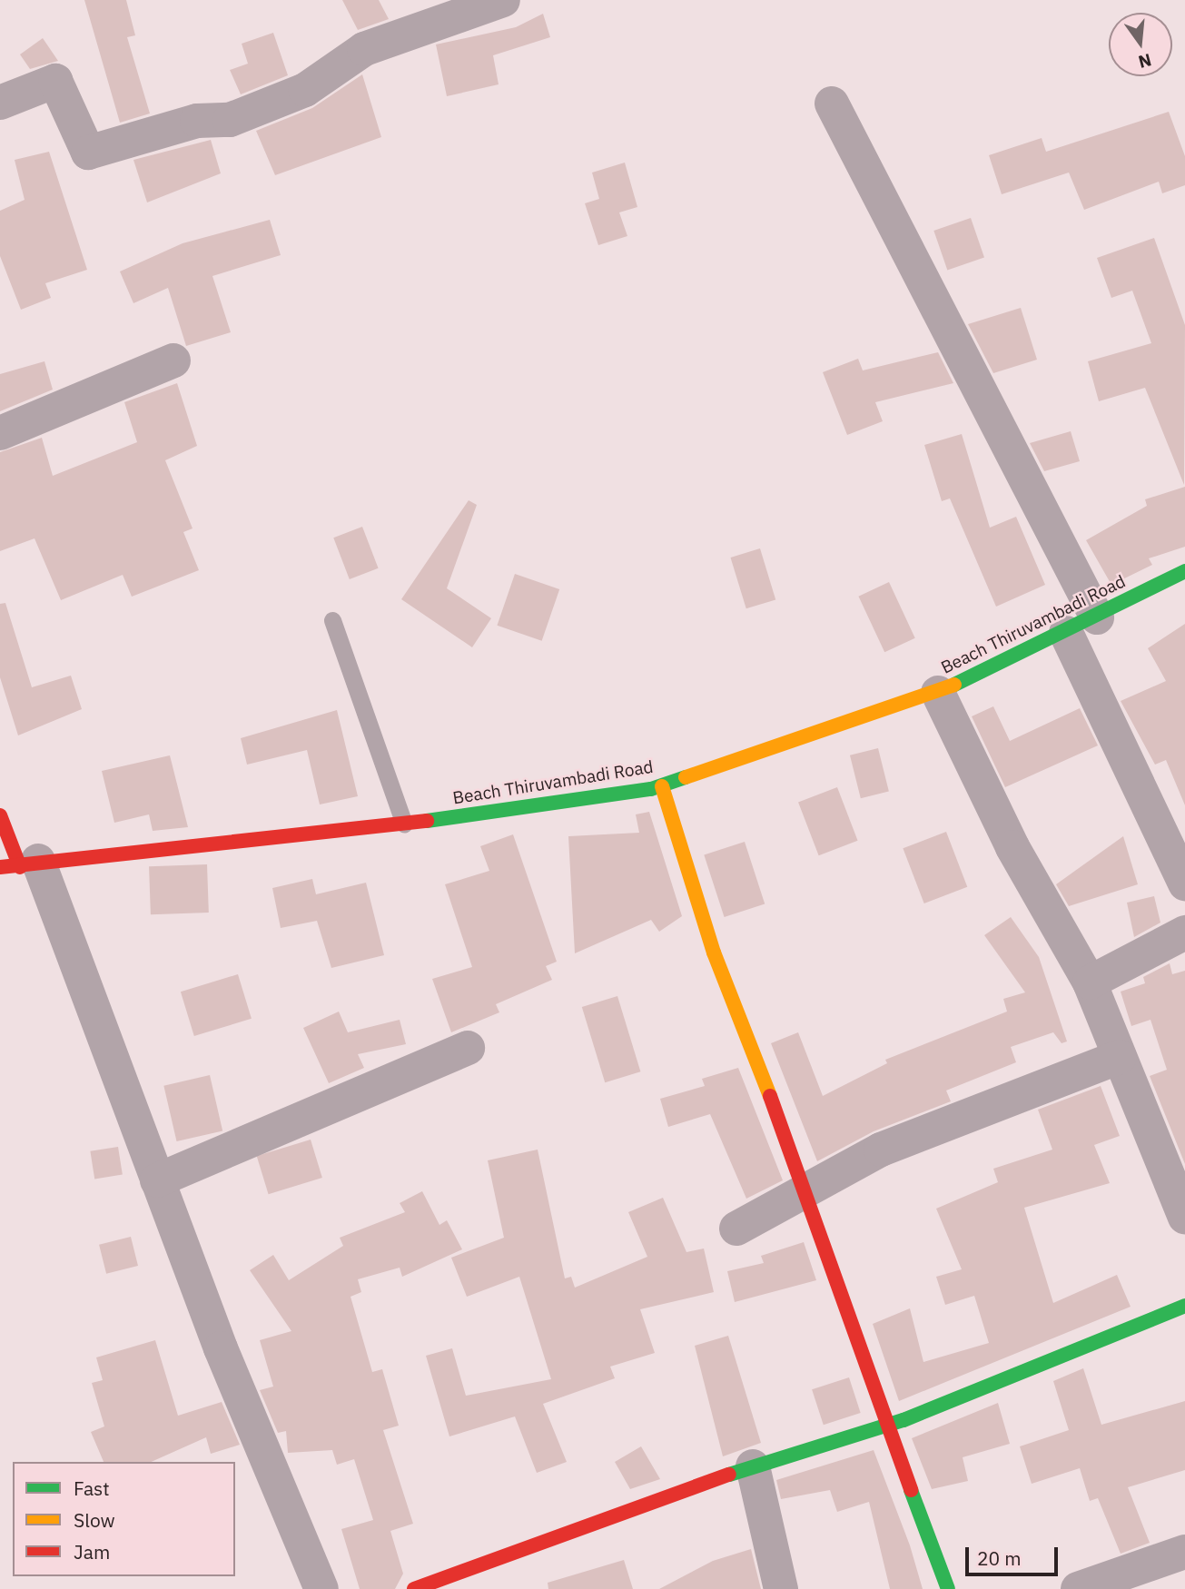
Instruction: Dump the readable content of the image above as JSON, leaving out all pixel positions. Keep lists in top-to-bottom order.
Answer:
{
  "streets": {
    "street": ["Beach Thiruvambadi Road"]
  },
  "legend": ["Fast", "Slow", "Jam"],
  "scale_bar": "20 m",
  "north": "bottom"
}
